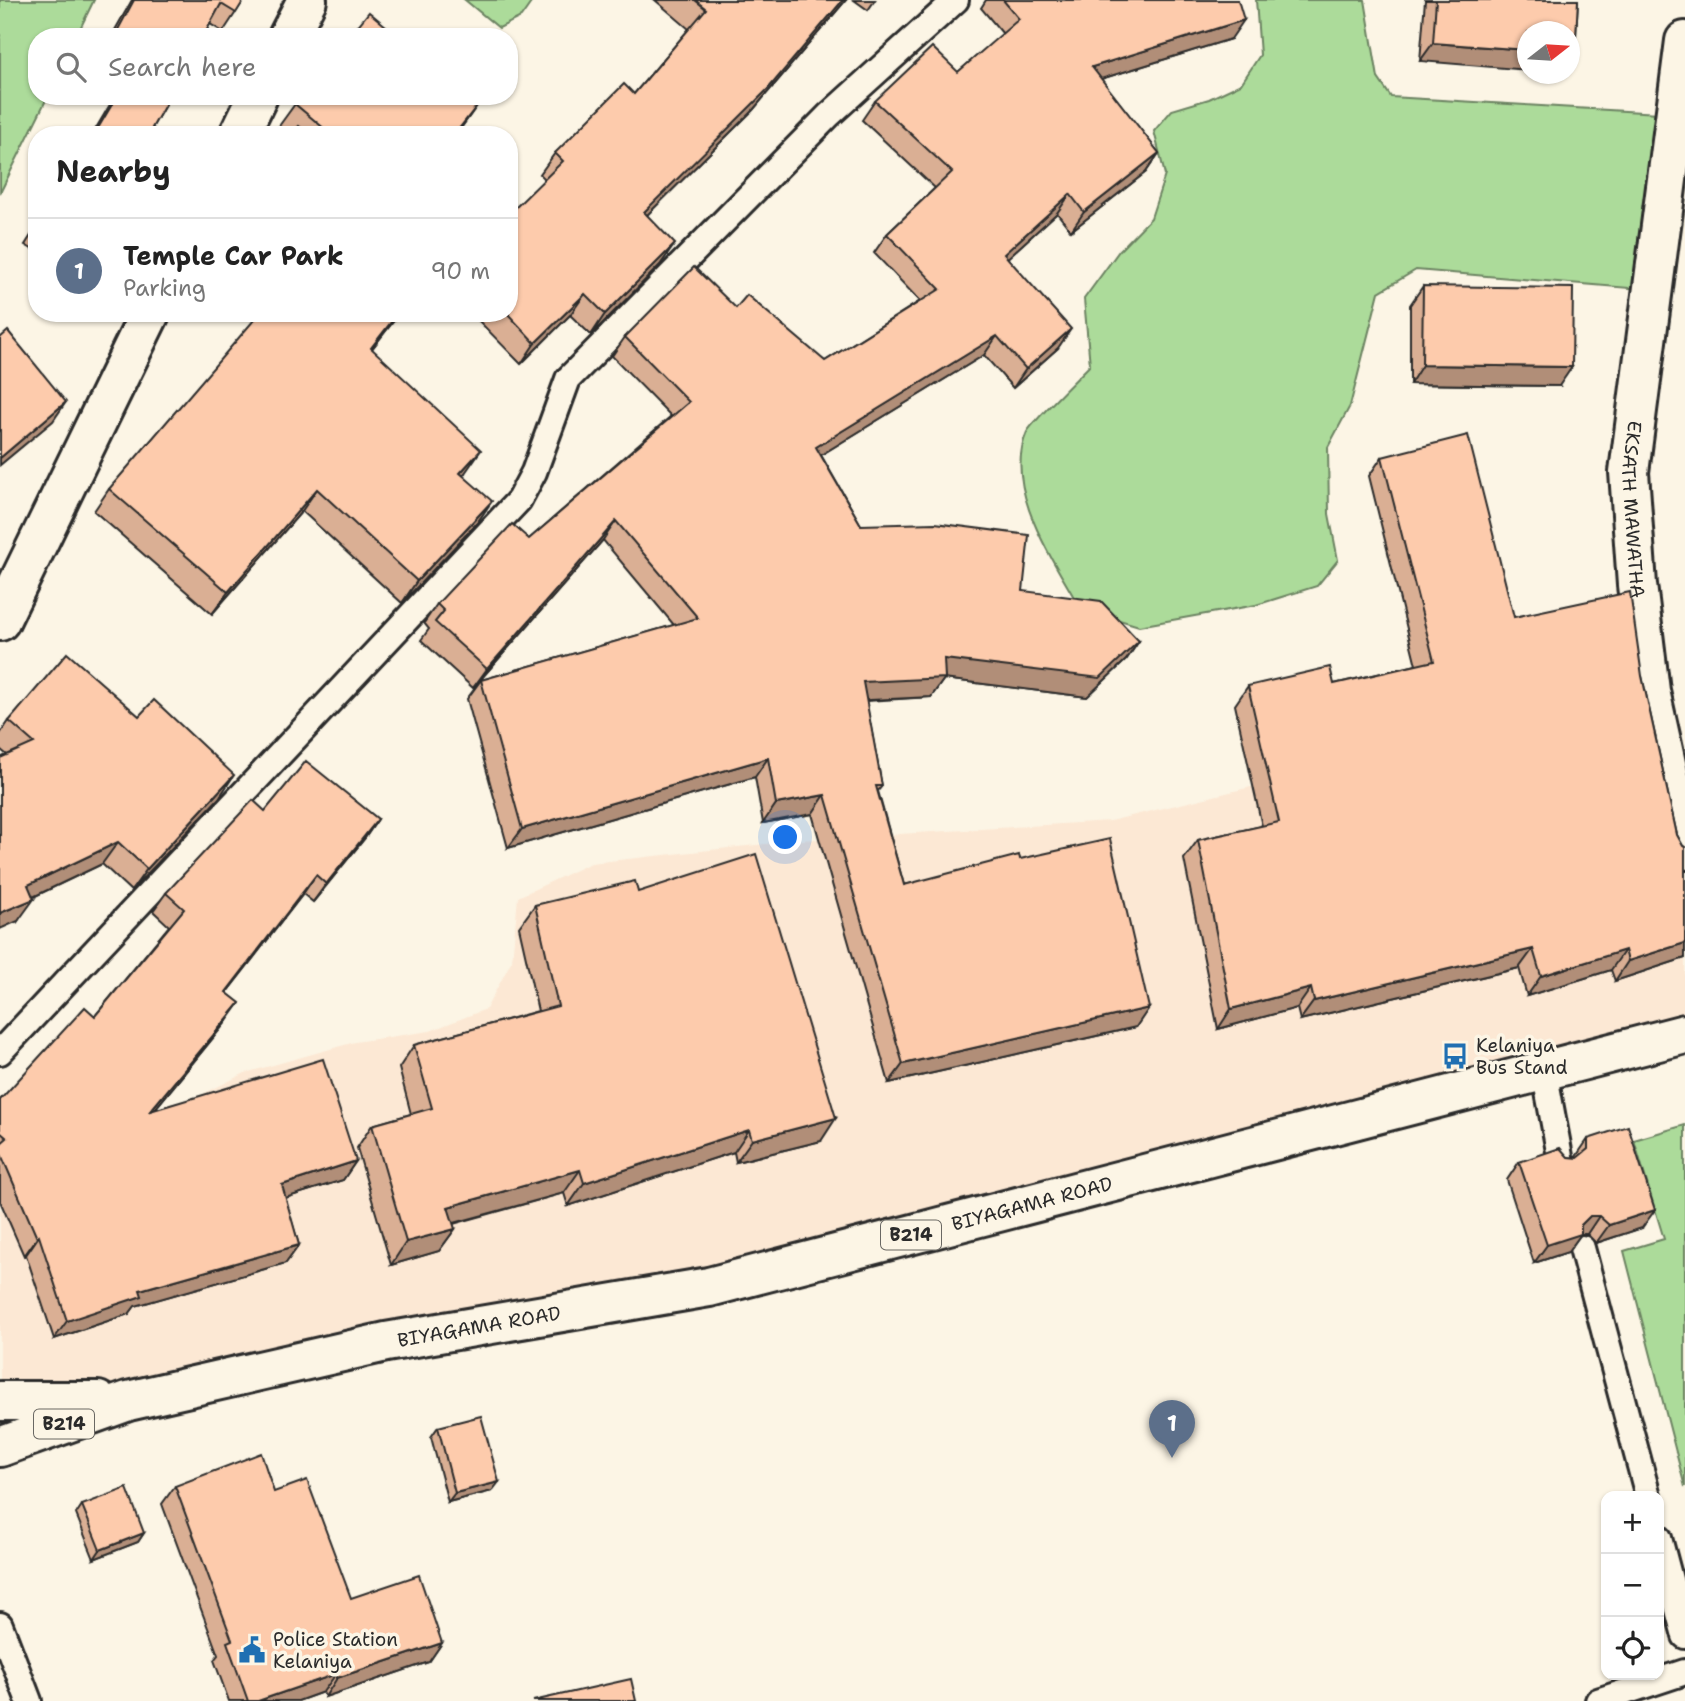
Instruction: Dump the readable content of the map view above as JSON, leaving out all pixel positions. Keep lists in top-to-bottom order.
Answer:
{
  "streets": {
    "main road": ["EKSATH MAWATHA", "BIYAGAMA ROAD", "B214"]
  },
  "places": {
    "bus stop": ["Kelaniya Bus Stand"],
    "public building": ["Police Station Kelaniya"]
  },
  "north": "right",
  "page": {
    "search": "Search here",
    "heading": "Nearby",
    "list": [
      {
        "mark": "1",
        "name": "Temple Car Park",
        "note": "Parking",
        "value": "90 m"
      }
    ],
    "pins": "1",
    "map_buttons": ["+", "−"]
  }
}
